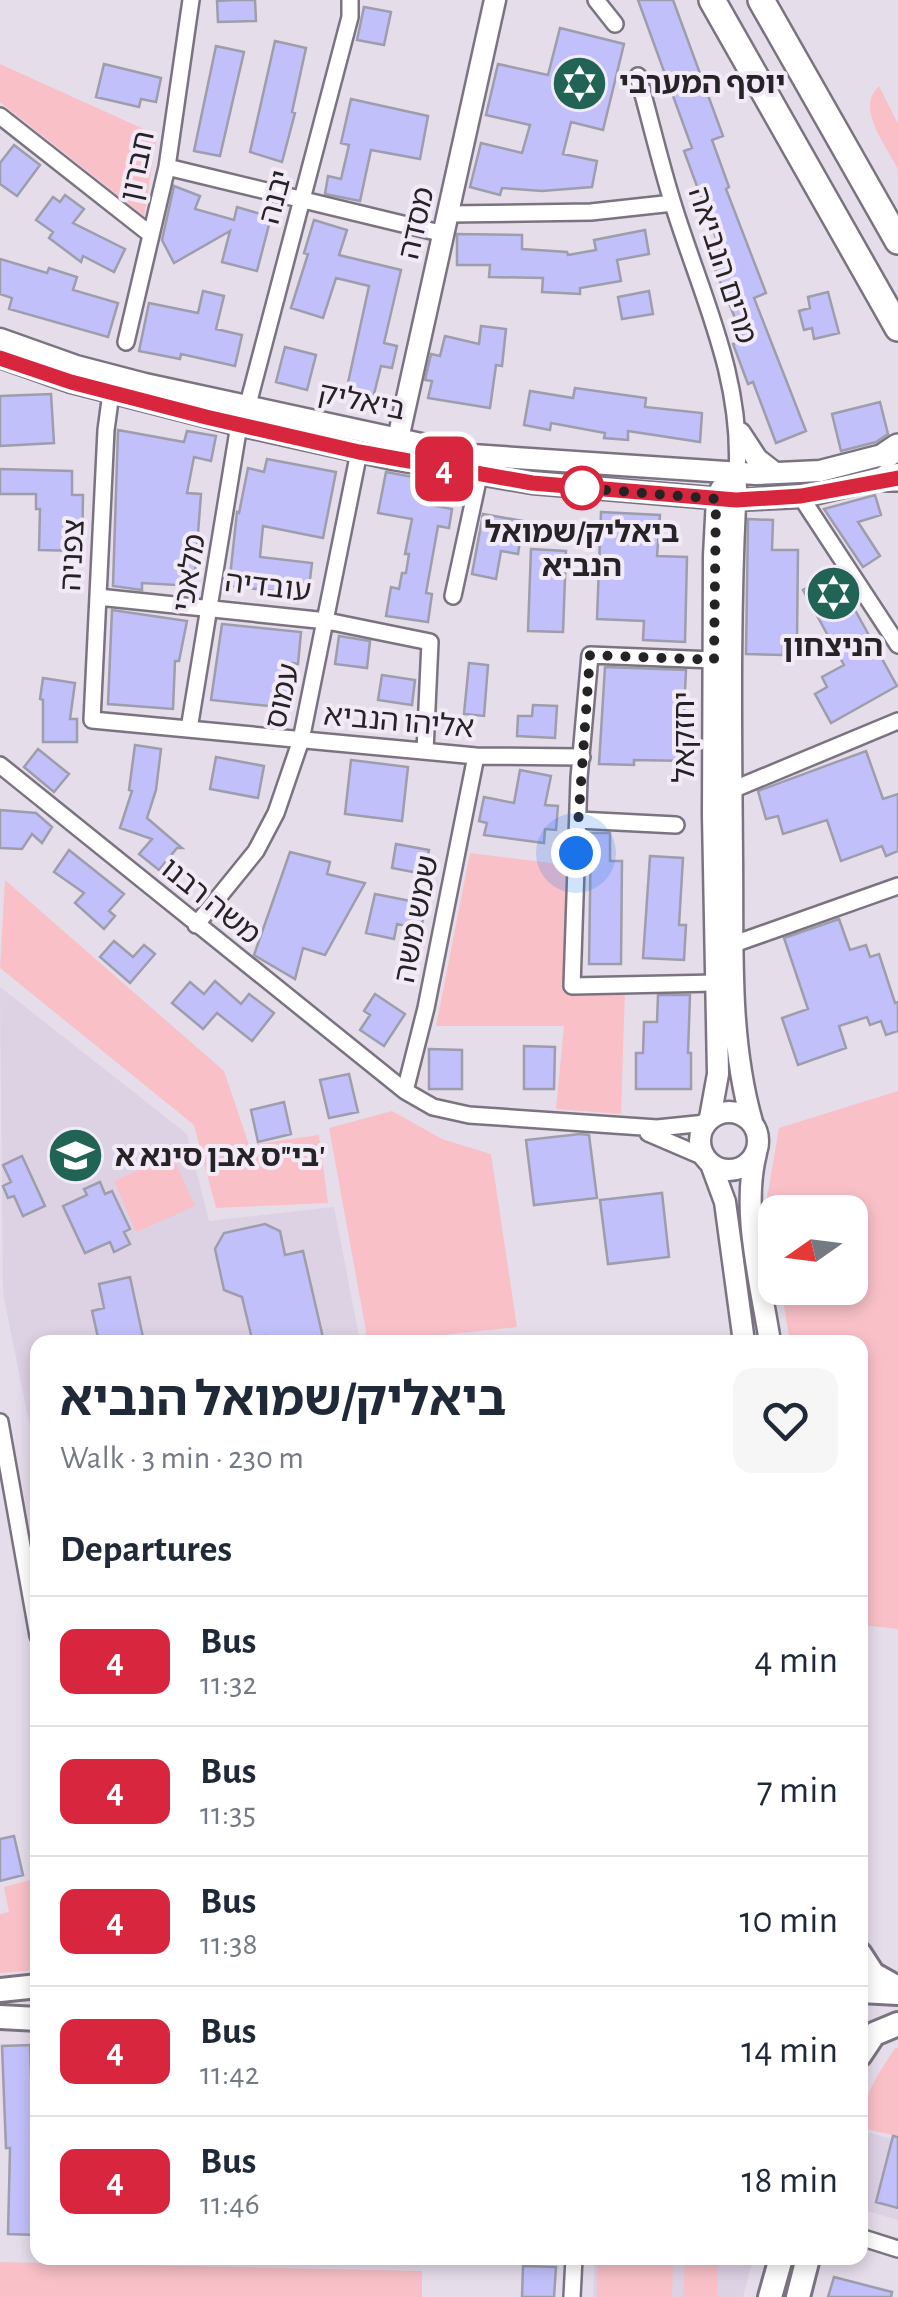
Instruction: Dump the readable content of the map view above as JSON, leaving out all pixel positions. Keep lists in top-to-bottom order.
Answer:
{
  "streets": {
    "street": [
      "חברון",
      "יבנה",
      "מסדה",
      "מרים הנביאה",
      "ביאליק",
      "צפניה",
      "מלאכי",
      "עובדיה",
      "עמוס",
      "אליהו הנביא",
      "יחזקאל",
      "משה רבנו",
      "שמש משה"
    ]
  },
  "crossings": [
    ["יבנה", "ביאליק"],
    ["יבנה", "מלאכי"],
    ["מסדה", "ביאליק"],
    ["מרים הנביאה", "ביאליק"],
    ["מרים הנביאה", "יחזקאל"],
    ["ביאליק", "צפניה"],
    ["ביאליק", "מלאכי"],
    ["ביאליק", "עמוס"],
    ["ביאליק", "יחזקאל"],
    ["צפניה", "עובדיה"],
    ["צפניה", "אליהו הנביא"],
    ["מלאכי", "עובדיה"],
    ["מלאכי", "אליהו הנביא"],
    ["עובדיה", "עמוס"],
    ["עובדיה", "אליהו הנביא"],
    ["עמוס", "אליהו הנביא"],
    ["עמוס", "משה רבנו"],
    ["אליהו הנביא", "שמש משה"],
    ["יחזקאל", "משה רבנו"],
    ["משה רבנו", "שמש משה"]
  ],
  "places": {
    "synagogue": ["יוסף המערבי", "הניצחון"],
    "other": ["ביאליק/שמואל הנביא"],
    "school or university": ["בי\"ס אבן סינא א'"]
  },
  "lines": ["bus line 4"],
  "north": "left",
  "page": {
    "on_map": "4",
    "heading": [
      ["ביאליק/שמואל הנביא", "Walk · 3 min · 230 m"],
      "Departures"
    ],
    "list": [
      {
        "mark": "4",
        "name": "Bus",
        "note": "11:32",
        "value": "4 min"
      },
      {
        "mark": "4",
        "name": "Bus",
        "note": "11:35",
        "value": "7 min"
      },
      {
        "mark": "4",
        "name": "Bus",
        "note": "11:38",
        "value": "10 min"
      },
      {
        "mark": "4",
        "name": "Bus",
        "note": "11:42",
        "value": "14 min"
      },
      {
        "mark": "4",
        "name": "Bus",
        "note": "11:46",
        "value": "18 min"
      }
    ]
  }
}
